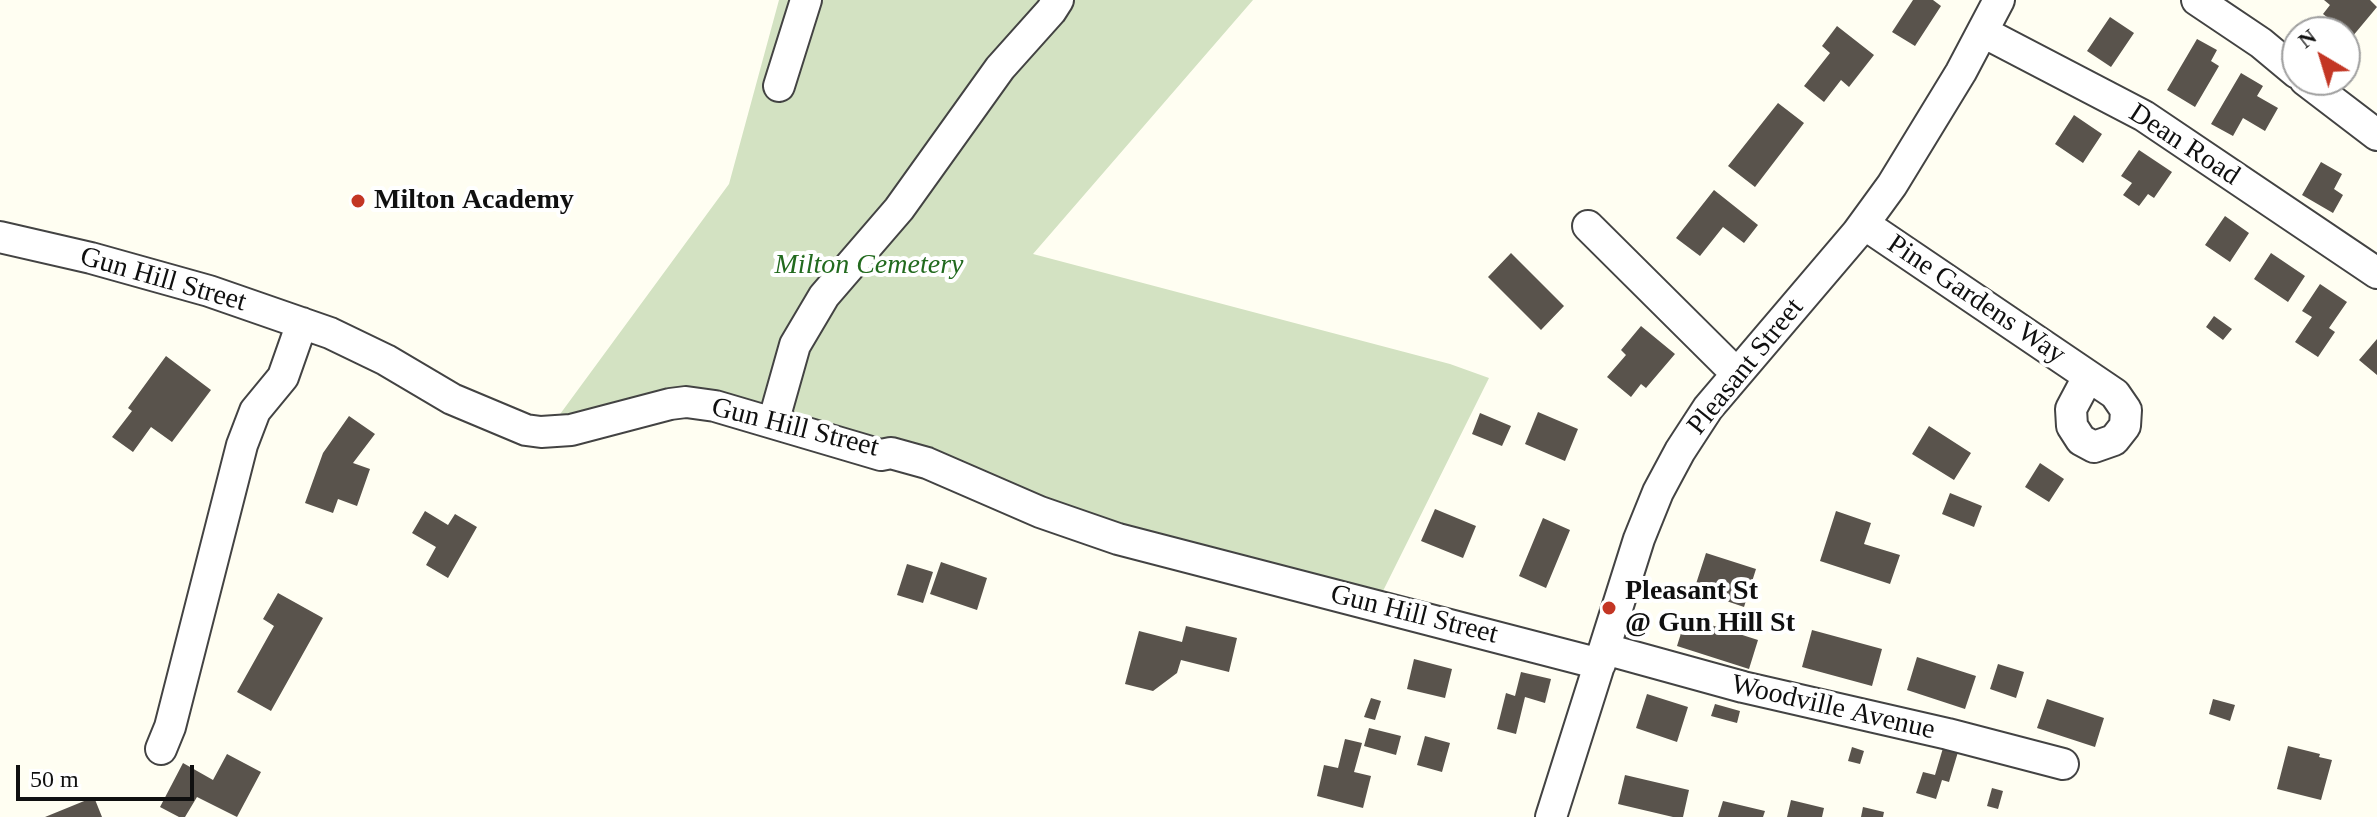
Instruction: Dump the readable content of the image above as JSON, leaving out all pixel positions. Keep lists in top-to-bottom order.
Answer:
{
  "streets": {
    "street": [
      "Dean Road",
      "Gun Hill Street",
      "Pine Gardens Way",
      "Pleasant Street",
      "Woodville Avenue"
    ]
  },
  "crossings": [
    ["Dean Road", "Pleasant Street"],
    ["Gun Hill Street", "Pleasant Street"],
    ["Gun Hill Street", "Woodville Avenue"],
    ["Pine Gardens Way", "Pleasant Street"],
    ["Pleasant Street", "Woodville Avenue"]
  ],
  "parks": ["Milton Cemetery"],
  "places": ["Milton Academy", "Pleasant St @ Gun Hill St"],
  "scale_bar": "50 m",
  "north": "top left"
}
